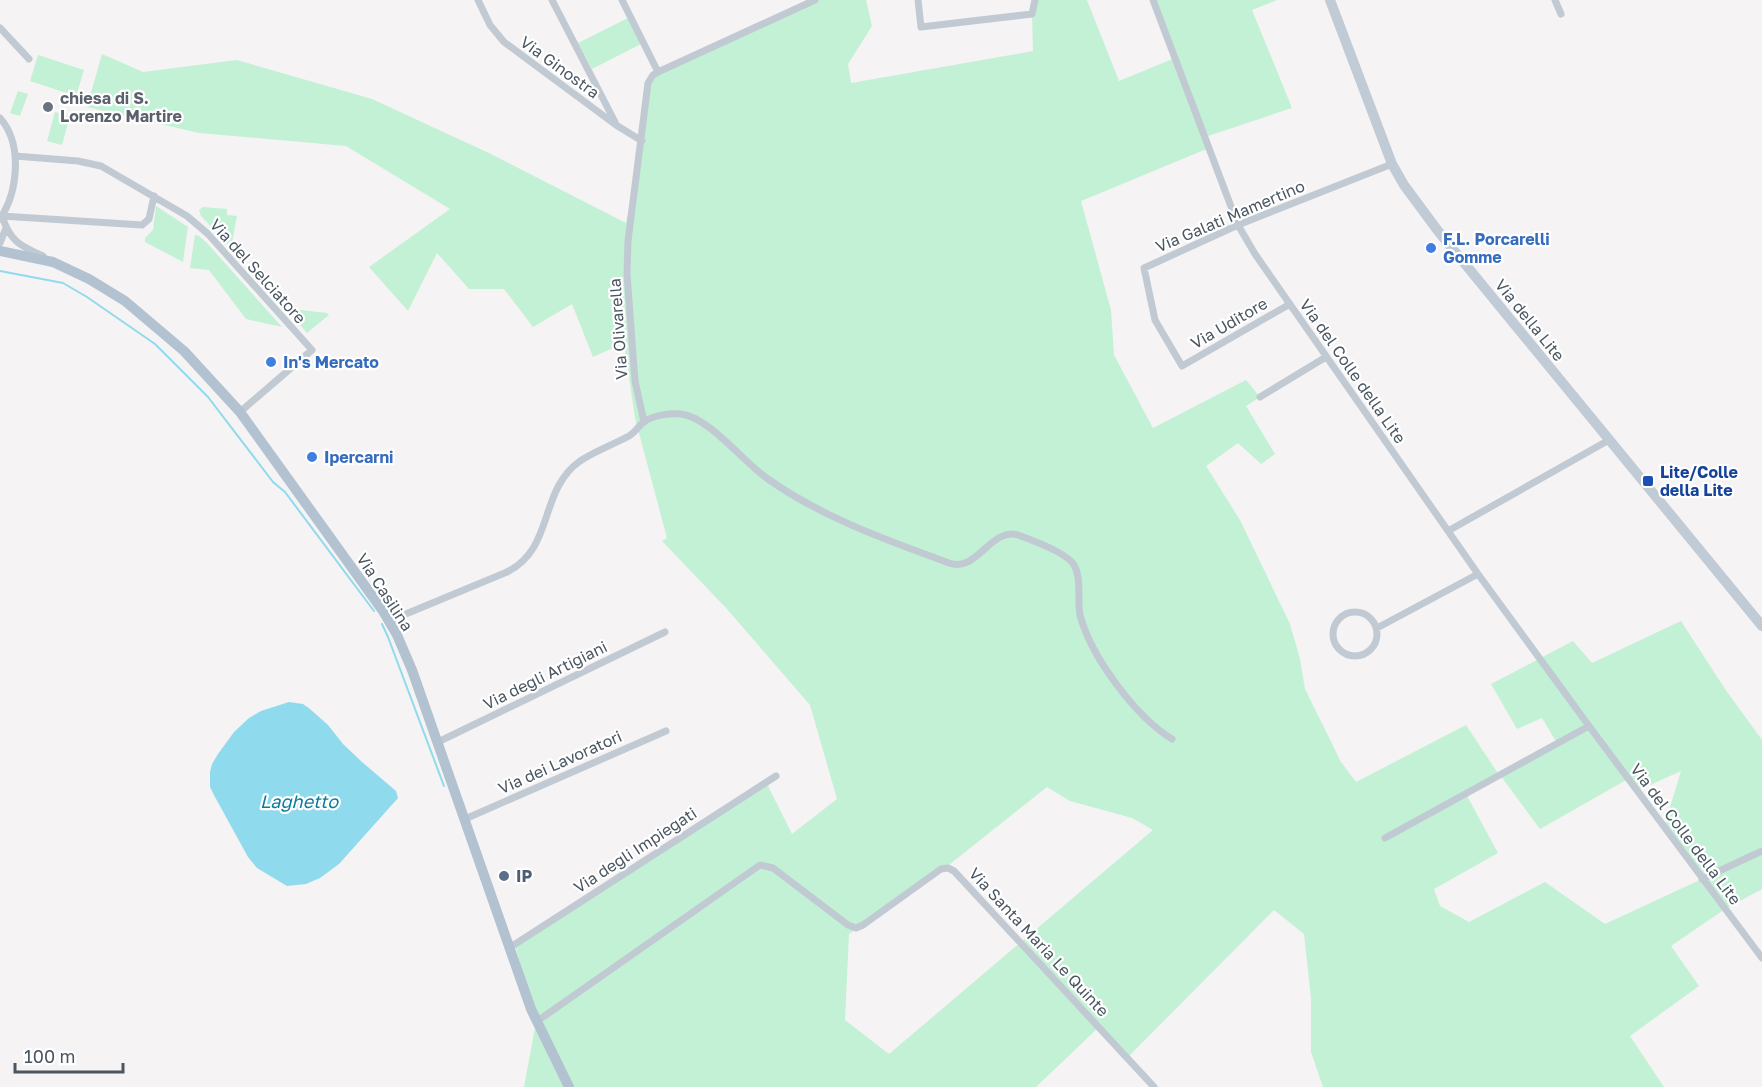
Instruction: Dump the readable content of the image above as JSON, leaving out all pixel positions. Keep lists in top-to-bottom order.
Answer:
{
  "streets": {
    "main road": ["Via Casilina"],
    "street": [
      "Via Ginostra",
      "Via Galati Mamertino",
      "Via del Selciatore",
      "Via della Lite",
      "Via Uditore",
      "Via Olivarella",
      "Via del Colle della Lite",
      "Via degli Artigiani",
      "Via dei Lavoratori",
      "Via degli Impiegati",
      "Via Santa Maria Le Quinte"
    ]
  },
  "crossings": [
    ["Via Ginostra", "Via Olivarella"],
    ["Via Galati Mamertino", "Via della Lite"],
    ["Via Galati Mamertino", "Via Uditore"],
    ["Via Galati Mamertino", "Via del Colle della Lite"],
    ["Via del Selciatore", "Via Casilina"],
    ["Via Uditore", "Via del Colle della Lite"],
    ["Via Casilina", "Via degli Artigiani"],
    ["Via Casilina", "Via dei Lavoratori"],
    ["Via Casilina", "Via degli Impiegati"],
    ["Via Casilina", "Via Santa Maria Le Quinte"]
  ],
  "water": ["Laghetto"],
  "places": {
    "other": [
      "chiesa di S. Lorenzo Martire",
      "F.L. Porcarelli Gomme",
      "In's Mercato",
      "Ipercarni",
      "IP"
    ],
    "transit": ["Lite/Colle della Lite"]
  },
  "scale_bar": "100 m"
}
